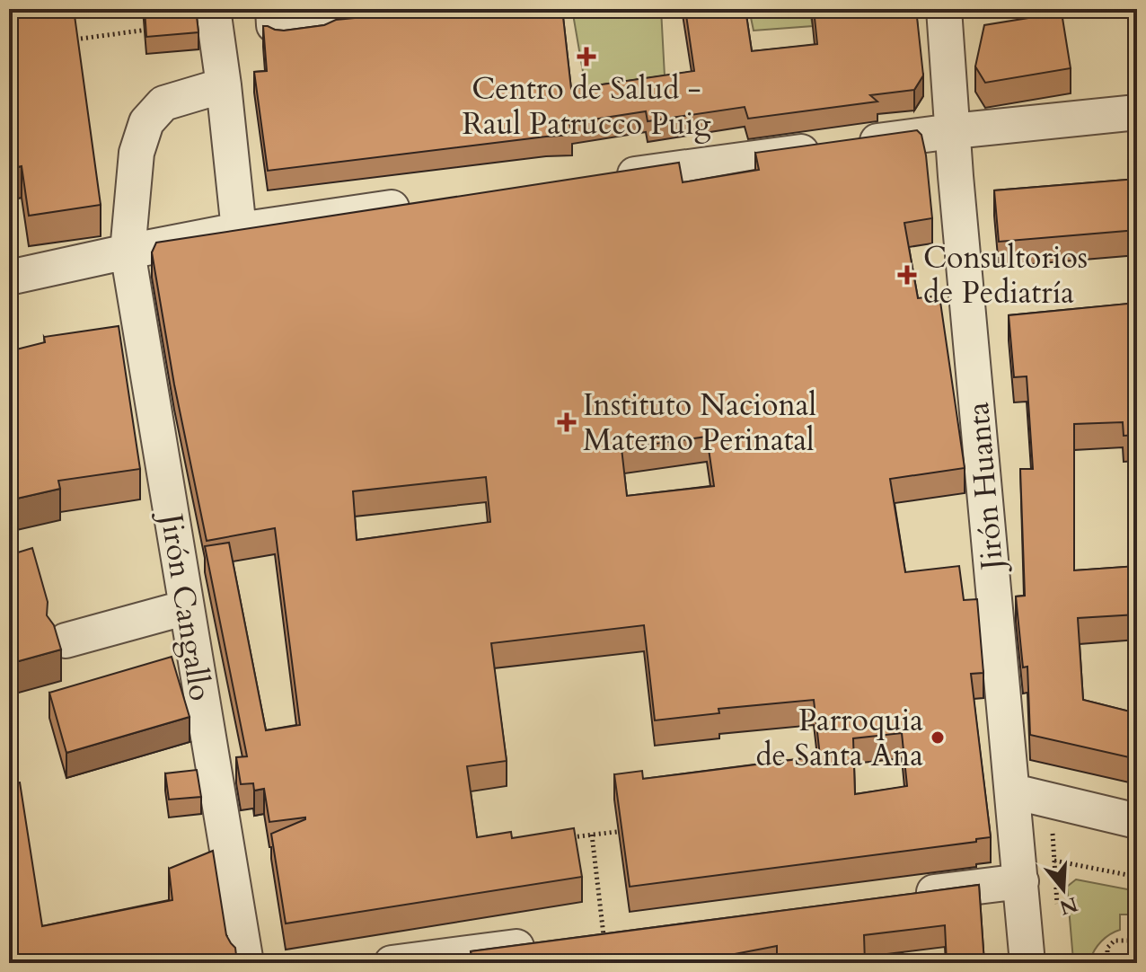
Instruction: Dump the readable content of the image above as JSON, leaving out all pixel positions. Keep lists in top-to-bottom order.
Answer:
{
  "streets": {
    "street": ["Jirón Huanta", "Jirón Cangallo"]
  },
  "places": {
    "health": ["Centro de Salud - Raul Patrucco Puig", "Consultorios de Pediatría", "Instituto Nacional Materno Perinatal"],
    "other": ["Parroquia de Santa Ana"]
  },
  "north": "bottom"
}
